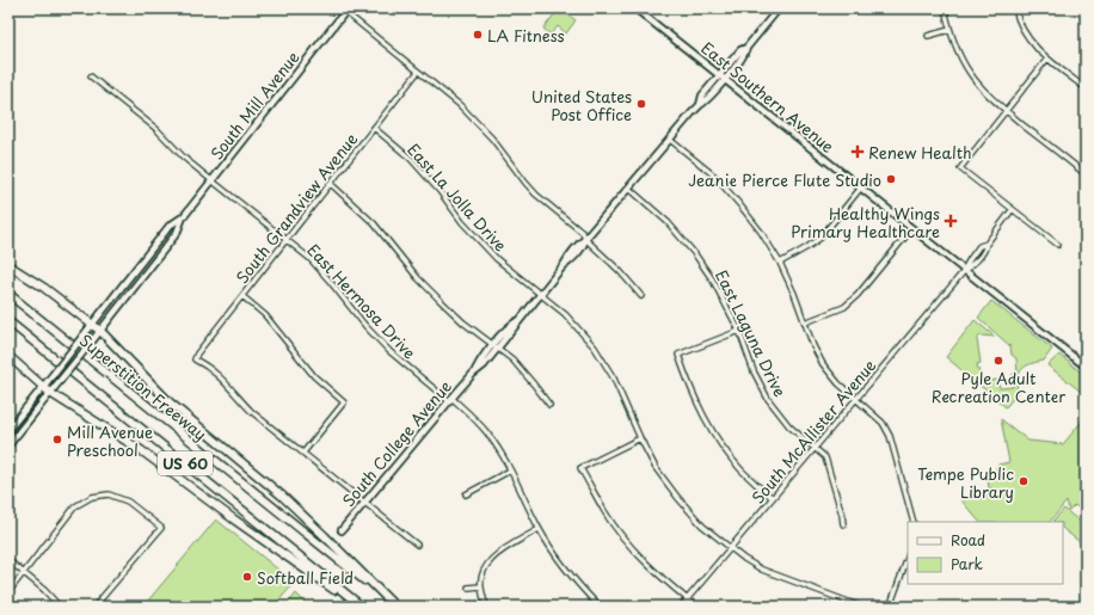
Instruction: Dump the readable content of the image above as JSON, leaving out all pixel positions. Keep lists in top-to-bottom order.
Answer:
{
  "streets": {
    "highway": ["Superstition Freeway", "US 60"],
    "main road": ["East Southern Avenue", "South Mill Avenue", "South College Avenue"],
    "street": [
      "East La Jolla Drive",
      "South Grandview Avenue",
      "East Hermosa Drive",
      "East Laguna Drive",
      "South McAllister Avenue"
    ]
  },
  "crossings": [
    ["East Southern Avenue", "South McAllister Avenue"],
    ["East Southern Avenue", "South College Avenue"],
    ["South Mill Avenue", "East Hermosa Drive"],
    ["East La Jolla Drive", "South Grandview Avenue"],
    ["East La Jolla Drive", "South McAllister Avenue"],
    ["East La Jolla Drive", "South College Avenue"],
    ["South Grandview Avenue", "East Hermosa Drive"],
    ["East Hermosa Drive", "South College Avenue"],
    ["East Laguna Drive", "South McAllister Avenue"],
    ["East Laguna Drive", "South College Avenue"]
  ],
  "places": {
    "other": [
      "LA Fitness",
      "United States Post Office",
      "Jeanie Pierce Flute Studio",
      "Pyle Adult Recreation Center",
      "Mill Avenue Preschool",
      "Tempe Public Library",
      "Softball Field"
    ],
    "health": ["Renew Health", "Healthy Wings Primary Healthcare"]
  },
  "legend": ["Road", "Park"]
}
